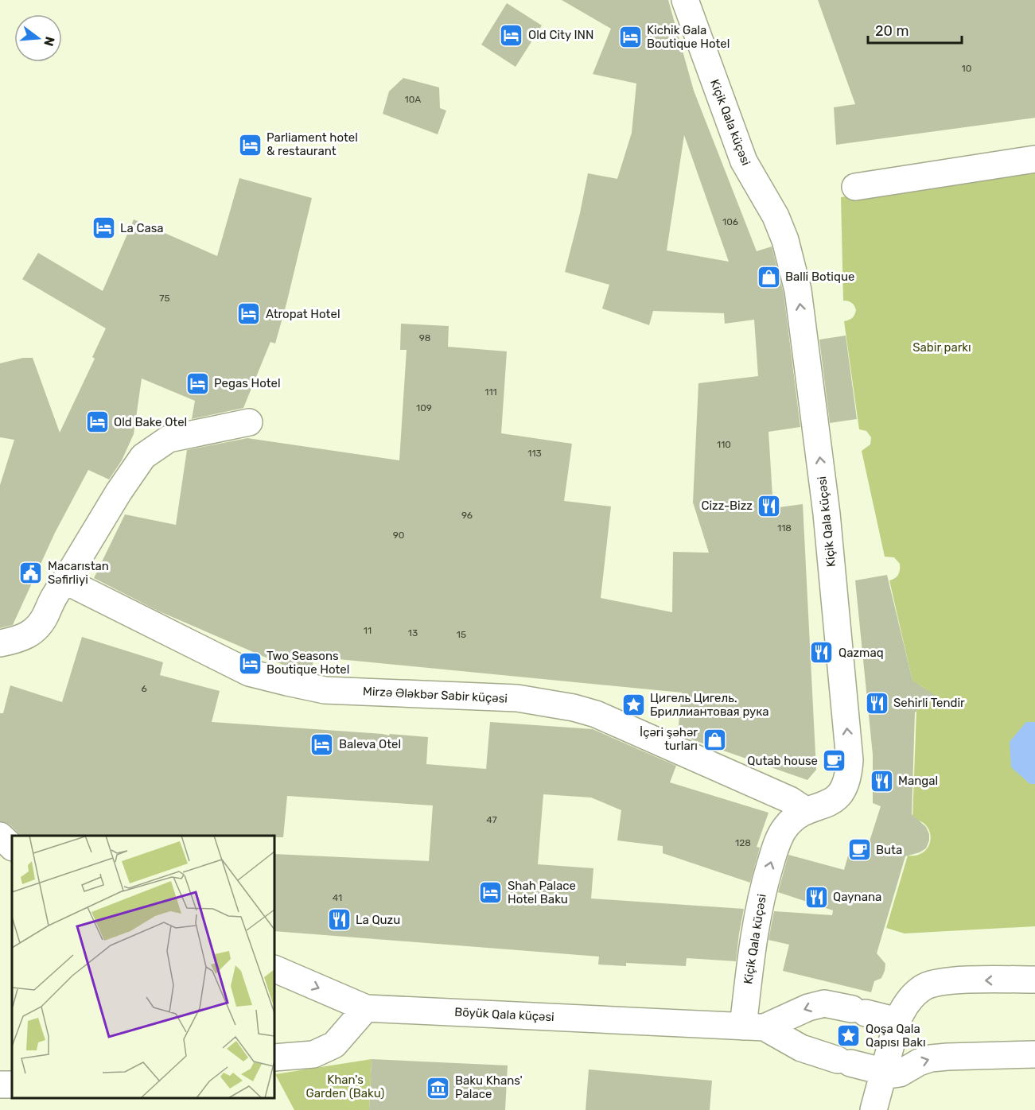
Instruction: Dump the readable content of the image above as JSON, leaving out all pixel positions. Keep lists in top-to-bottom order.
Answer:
{
  "streets": {
    "street": ["Kiçik Qala küçəsi", "Mirzə Ələkbər Sabir küçəsi", "Böyük Qala küçəsi"]
  },
  "crossings": [
    ["Kiçik Qala küçəsi", "Mirzə Ələkbər Sabir küçəsi"],
    ["Kiçik Qala küçəsi", "Böyük Qala küçəsi"]
  ],
  "one_way": ["Kiçik Qala küçəsi"],
  "parks": ["Sabir parkı", "Khan's Garden (Baku)"],
  "places": {
    "hotel": [
      "Old City INN",
      "Kichik Gala Boutique Hotel",
      "Parliament hotel & restaurant",
      "La Casa",
      "Atropat Hotel",
      "Pegas Hotel",
      "Old Bake Otel",
      "Two Seasons Boutique Hotel",
      "Baleva Otel",
      "Shah Palace Hotel Baku"
    ],
    "shop": ["Balli Botique", "İçəri şəhər turları"],
    "restaurant": [
      "Cizz-Bizz",
      "Qazmaq",
      "Sehirli Tendir",
      "Mangal",
      "Qaynana",
      "La Quzu"
    ],
    "public building": ["Macarıstan Səfirliyi"],
    "place": ["Цигель Цигель. Бриллиантовая рука", "Qoşa Qala Qapısı Bakı"],
    "cafe": ["Qutab house", "Buta"],
    "museum": ["Baku Khans' Palace"]
  },
  "house_numbers": [
    "10",
    "10A",
    "106",
    "75",
    "98",
    "111",
    "109",
    "110",
    "113",
    "96",
    "118",
    "90",
    "11",
    "13",
    "15",
    "6",
    "47",
    "128",
    "41"
  ],
  "scale_bar": "20 m",
  "north": "right"
}
